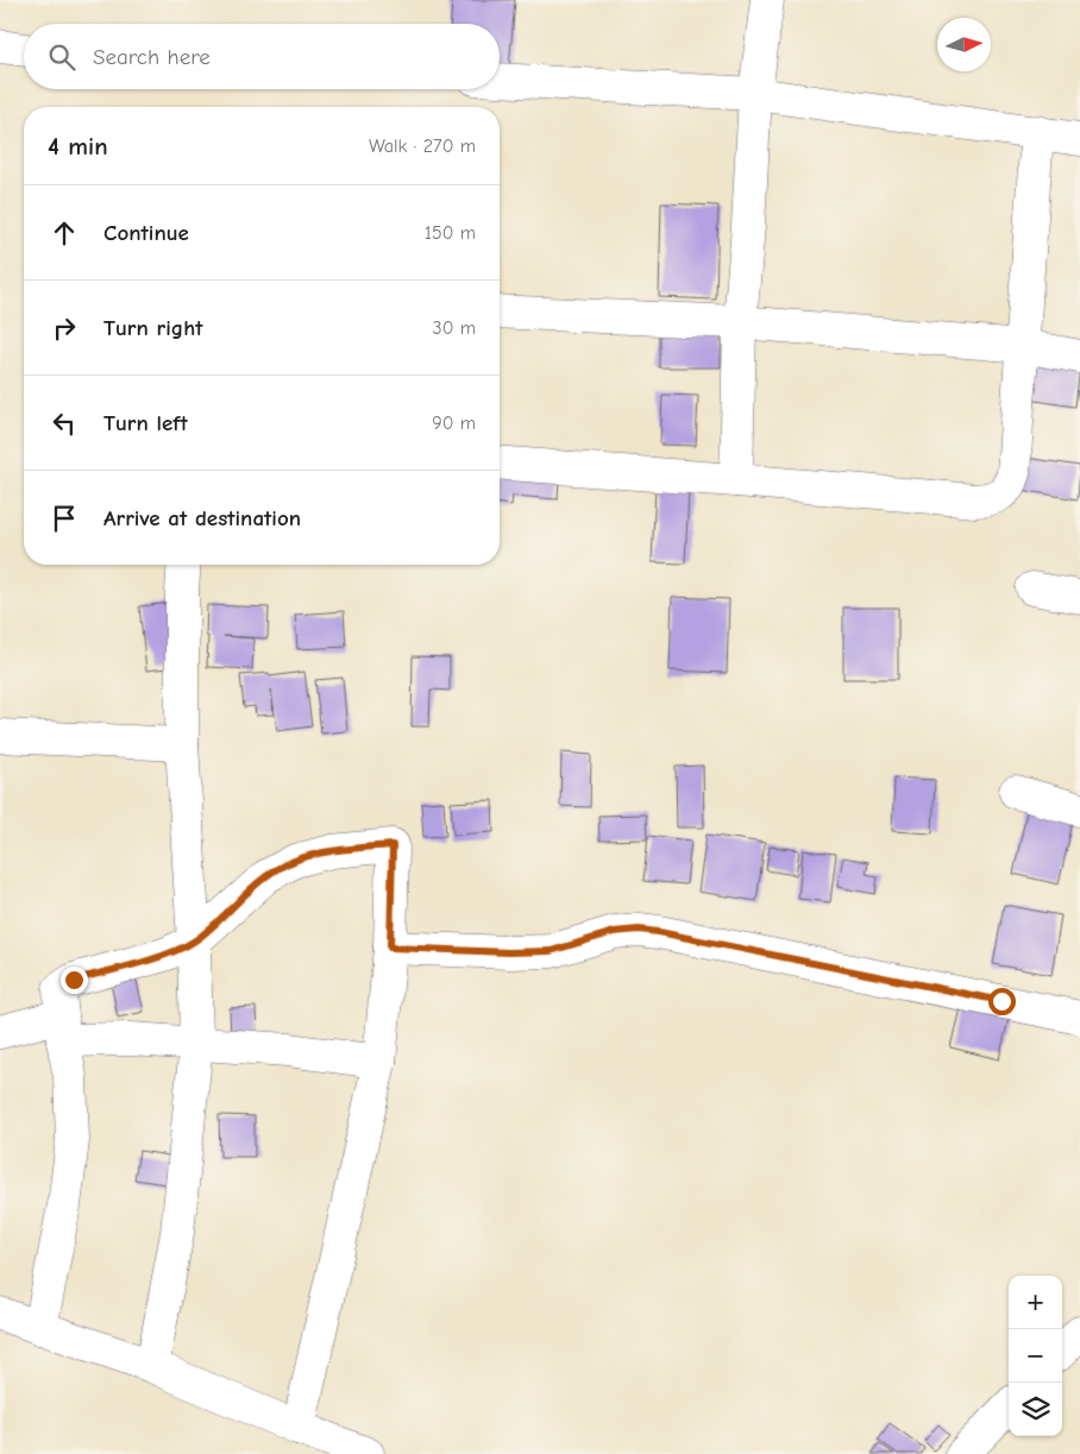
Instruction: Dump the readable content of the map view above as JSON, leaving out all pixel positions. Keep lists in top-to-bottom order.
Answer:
{
  "north": "right",
  "page": {
    "search": "Search here",
    "heading": ["4 min", "Walk · 270 m"],
    "list": [
      ["Continue", "150 m"],
      ["Turn right", "30 m"],
      ["Turn left", "90 m"],
      "Arrive at destination"
    ],
    "map_buttons": ["+", "−"]
  }
}
